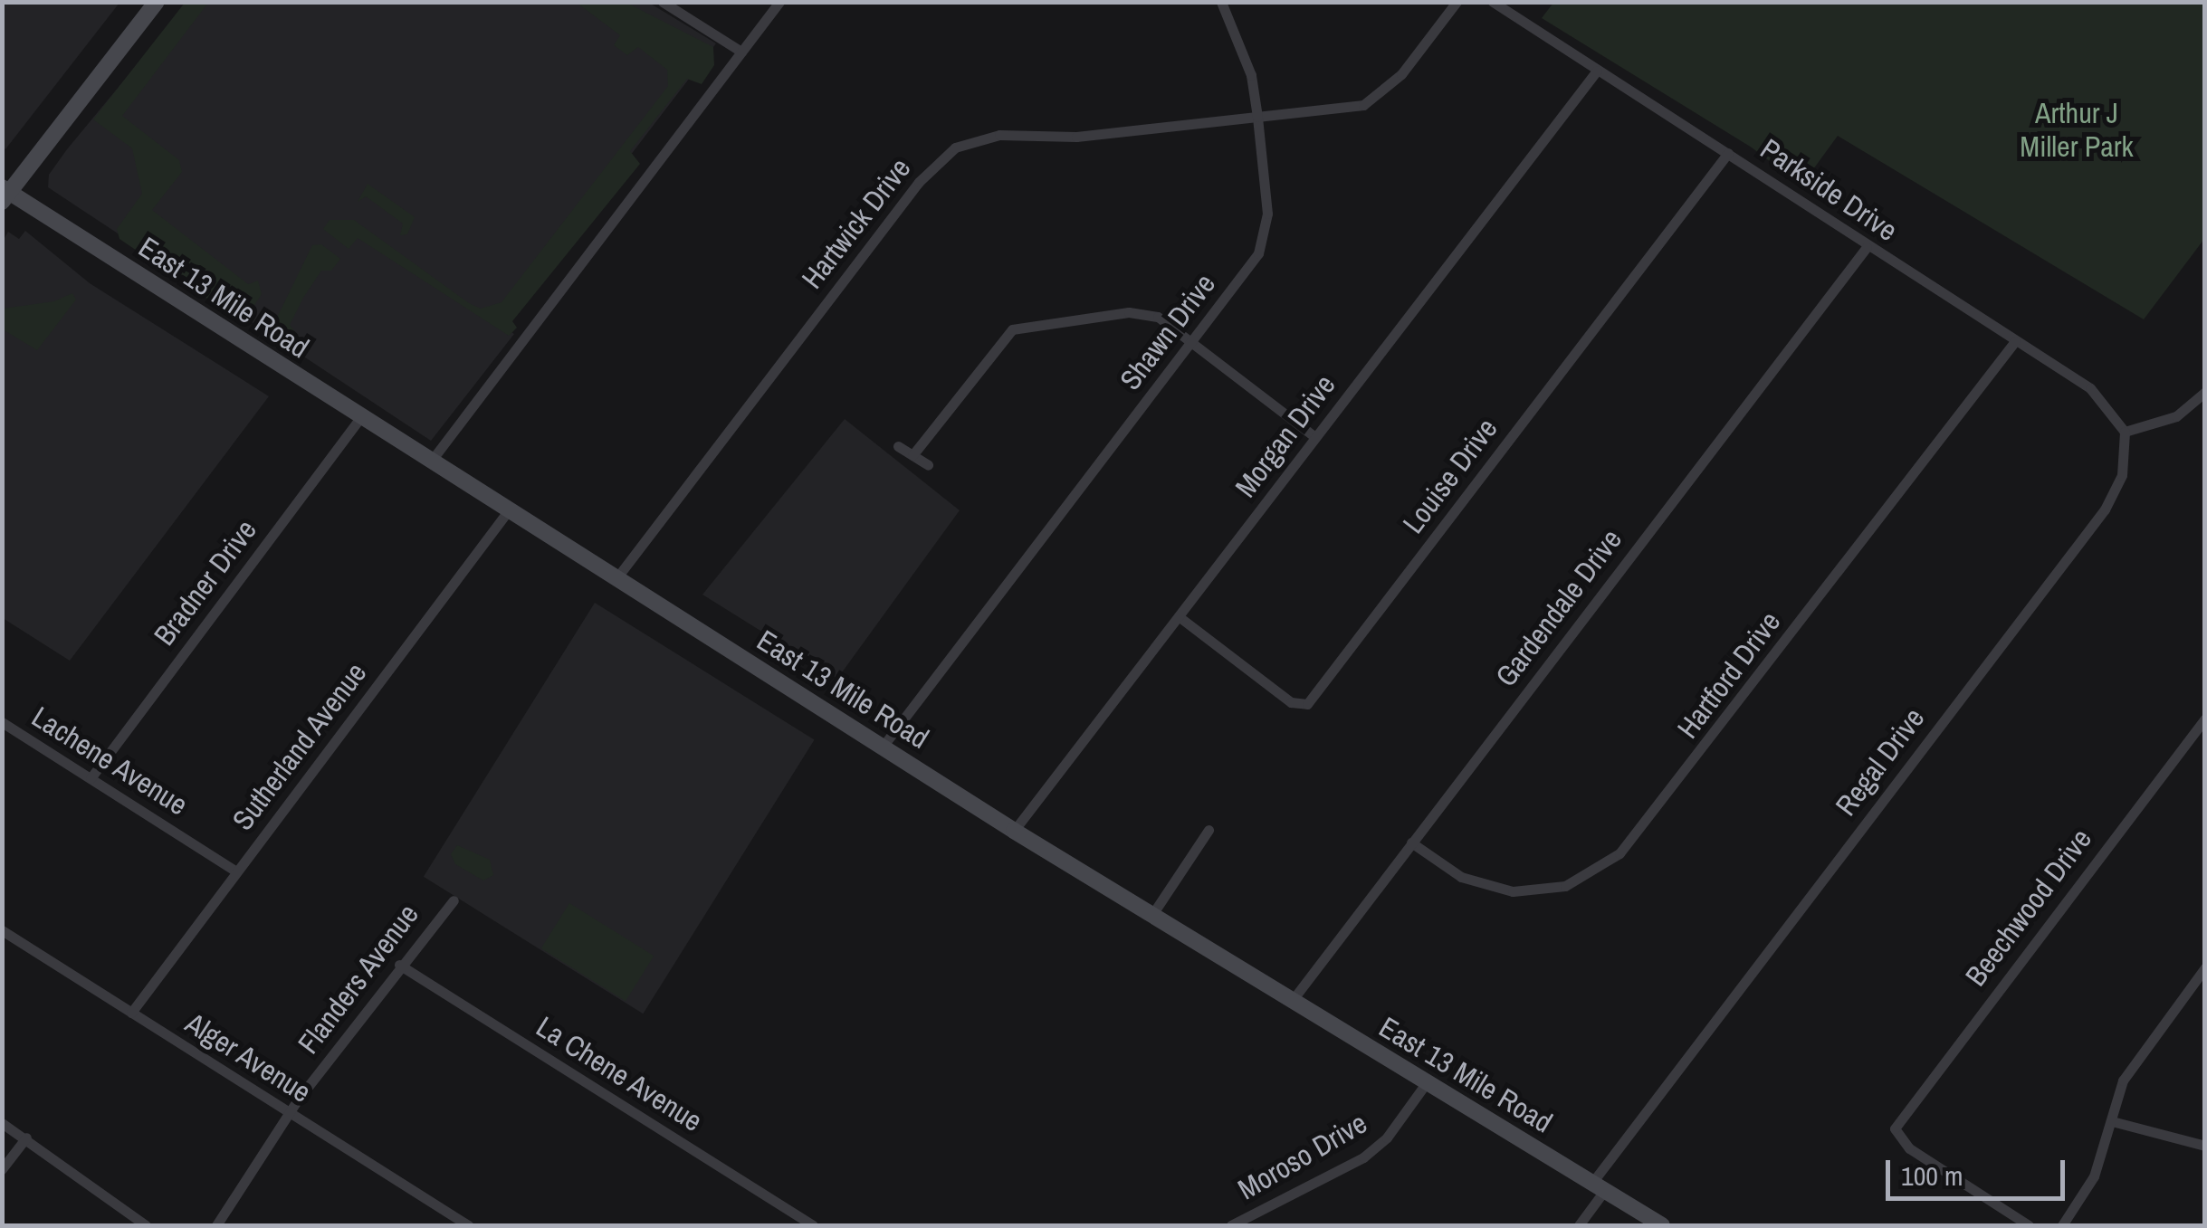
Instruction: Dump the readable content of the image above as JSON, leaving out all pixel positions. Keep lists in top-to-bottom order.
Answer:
{
  "streets": {
    "main road": ["East 13 Mile Road"],
    "street": [
      "Parkside Drive",
      "Hartwick Drive",
      "Shawn Drive",
      "Morgan Drive",
      "Louise Drive",
      "Bradner Drive",
      "Gardendale Drive",
      "Hartford Drive",
      "Sutherland Avenue",
      "Lachene Avenue",
      "Regal Drive",
      "Beechwood Drive",
      "Flanders Avenue",
      "Alger Avenue",
      "La Chene Avenue",
      "Moroso Drive"
    ]
  },
  "crossings": [
    ["Parkside Drive", "Morgan Drive"],
    ["Parkside Drive", "Louise Drive"],
    ["Parkside Drive", "Gardendale Drive"],
    ["Parkside Drive", "Hartford Drive"],
    ["Parkside Drive", "Regal Drive"],
    ["Hartwick Drive", "East 13 Mile Road"],
    ["Hartwick Drive", "Shawn Drive"],
    ["East 13 Mile Road", "Shawn Drive"],
    ["East 13 Mile Road", "Morgan Drive"],
    ["East 13 Mile Road", "Bradner Drive"],
    ["East 13 Mile Road", "Gardendale Drive"],
    ["East 13 Mile Road", "Sutherland Avenue"],
    ["East 13 Mile Road", "Regal Drive"],
    ["East 13 Mile Road", "Moroso Drive"],
    ["Morgan Drive", "Louise Drive"],
    ["Bradner Drive", "Lachene Avenue"],
    ["Gardendale Drive", "Hartford Drive"],
    ["Sutherland Avenue", "Lachene Avenue"],
    ["Sutherland Avenue", "Alger Avenue"],
    ["Flanders Avenue", "Alger Avenue"],
    ["Flanders Avenue", "La Chene Avenue"]
  ],
  "parks": ["Arthur J Miller Park"],
  "scale_bar": "100 m"
}
